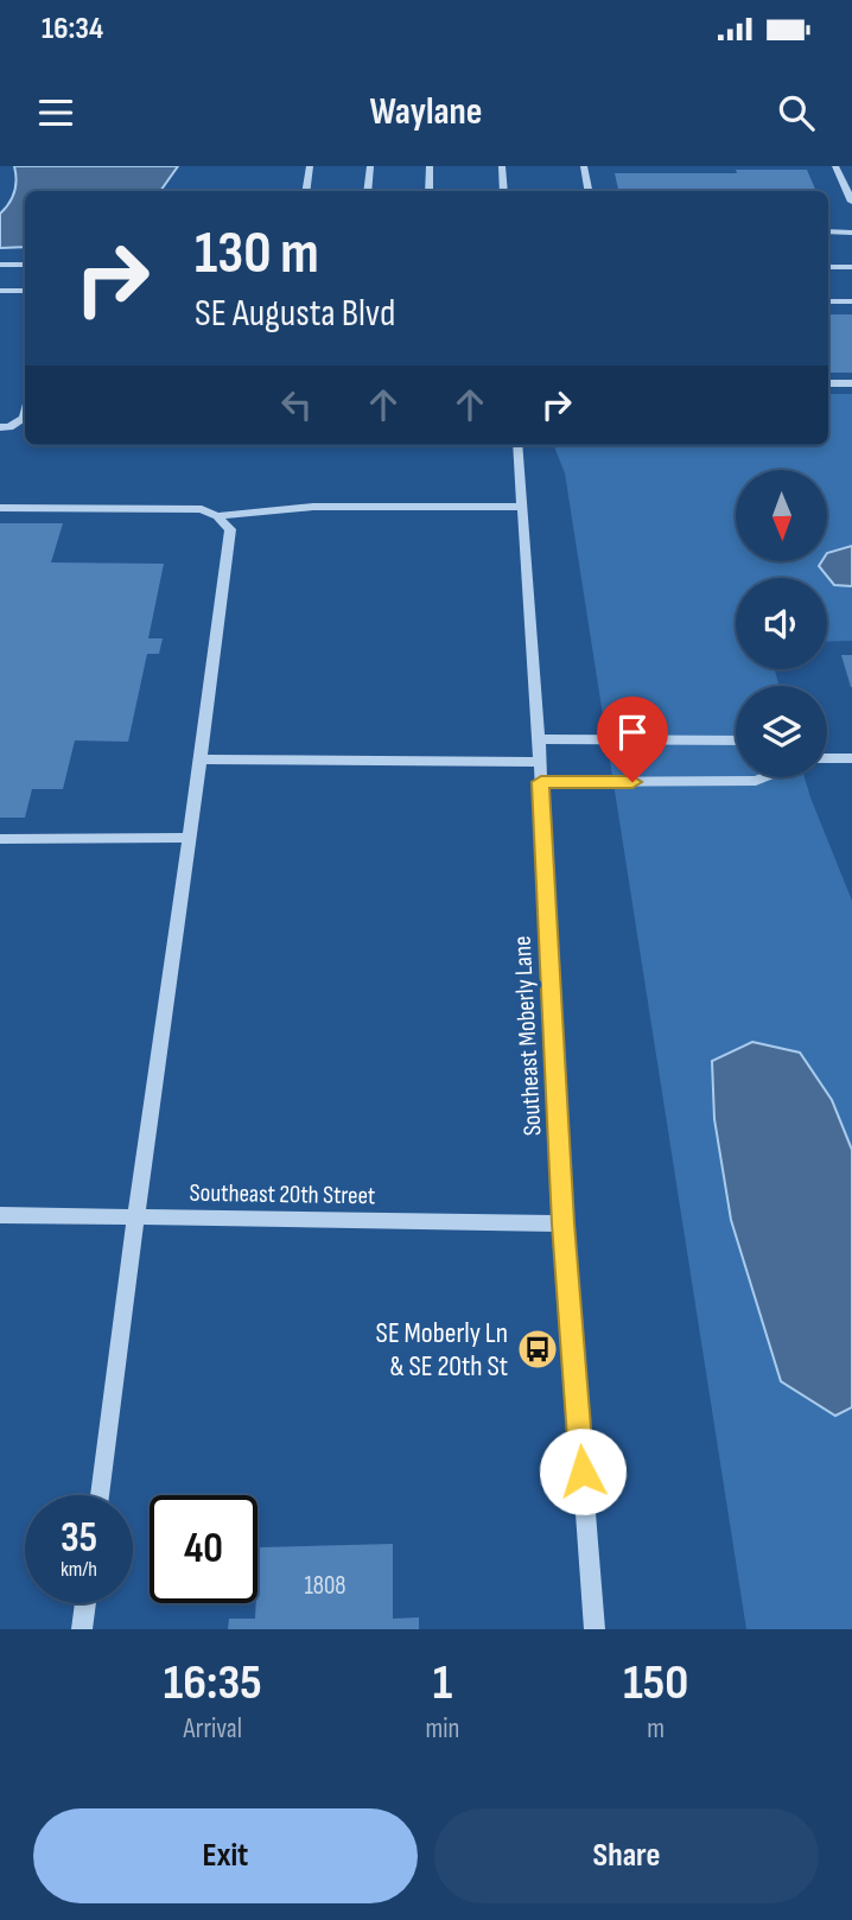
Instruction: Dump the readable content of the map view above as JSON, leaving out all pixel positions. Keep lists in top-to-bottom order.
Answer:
{
  "streets": {
    "street": ["Southeast Moberly Lane", "Southeast 20th Street"]
  },
  "crossings": [
    ["Southeast Moberly Lane", "Southeast 20th Street"]
  ],
  "places": {
    "bus stop": ["SE Moberly Ln & SE 20th St"]
  },
  "house_numbers": ["1808"],
  "north": "bottom",
  "page": {
    "status": "16:34",
    "header": "Waylane",
    "turn": ["130 m", "SE Augusta Blvd"],
    "speed": "35 km/h",
    "limit": "40",
    "eta": [
      "16:35",
      "Arrival",
      "1",
      "min",
      "150",
      "m"
    ],
    "buttons": ["Exit", "Share"]
  }
}
